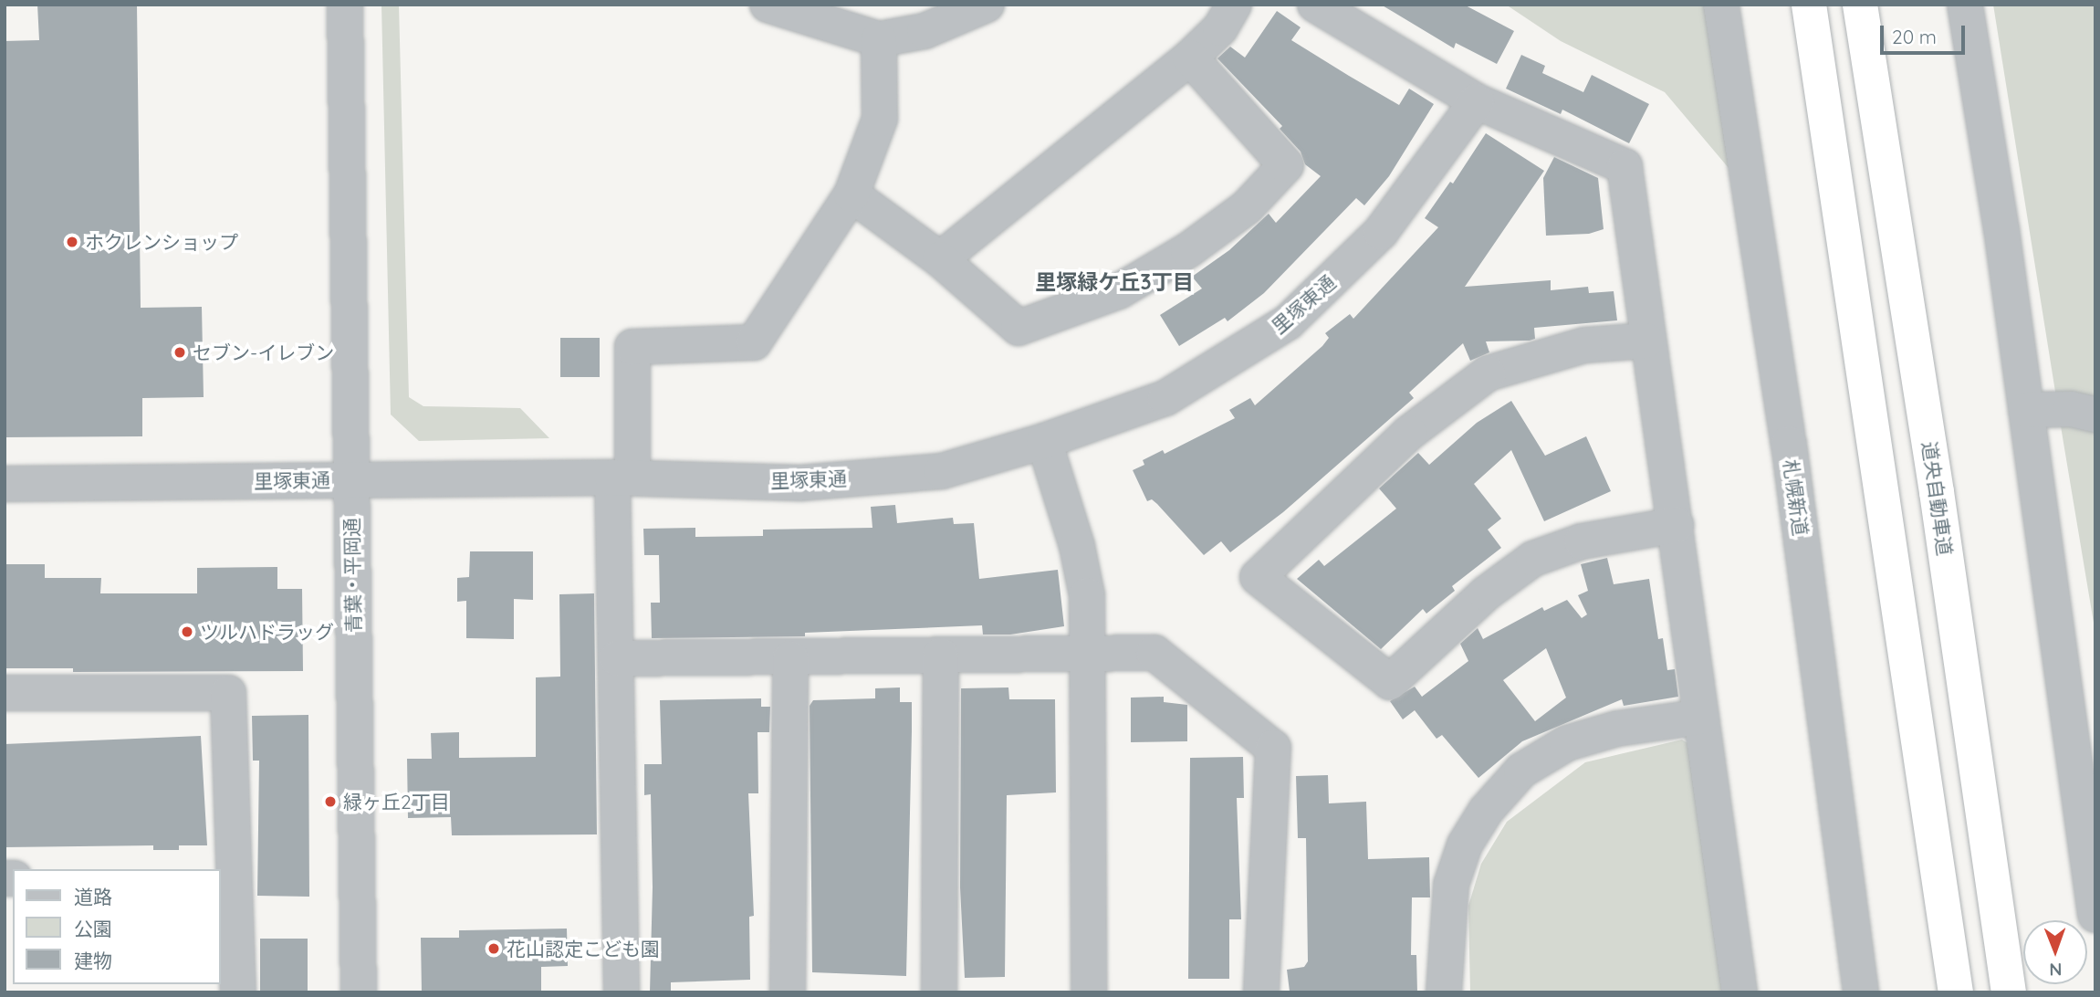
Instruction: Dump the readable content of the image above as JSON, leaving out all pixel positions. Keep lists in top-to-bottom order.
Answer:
{
  "streets": {
    "highway": ["道央自動車道"],
    "street": ["里塚東通", "札幌新道", "青葉・平岡通"]
  },
  "crossings": [
    ["里塚東通", "青葉・平岡通"]
  ],
  "districts": ["里塚緑ケ丘3丁目"],
  "places": [
    "ホクレンショップ",
    "セブン-イレブン",
    "ツルハドラッグ",
    "緑ヶ丘2丁目",
    "花山認定こども園"
  ],
  "legend": ["道路", "公園", "建物"],
  "scale_bar": "20 m",
  "north": "bottom"
}
